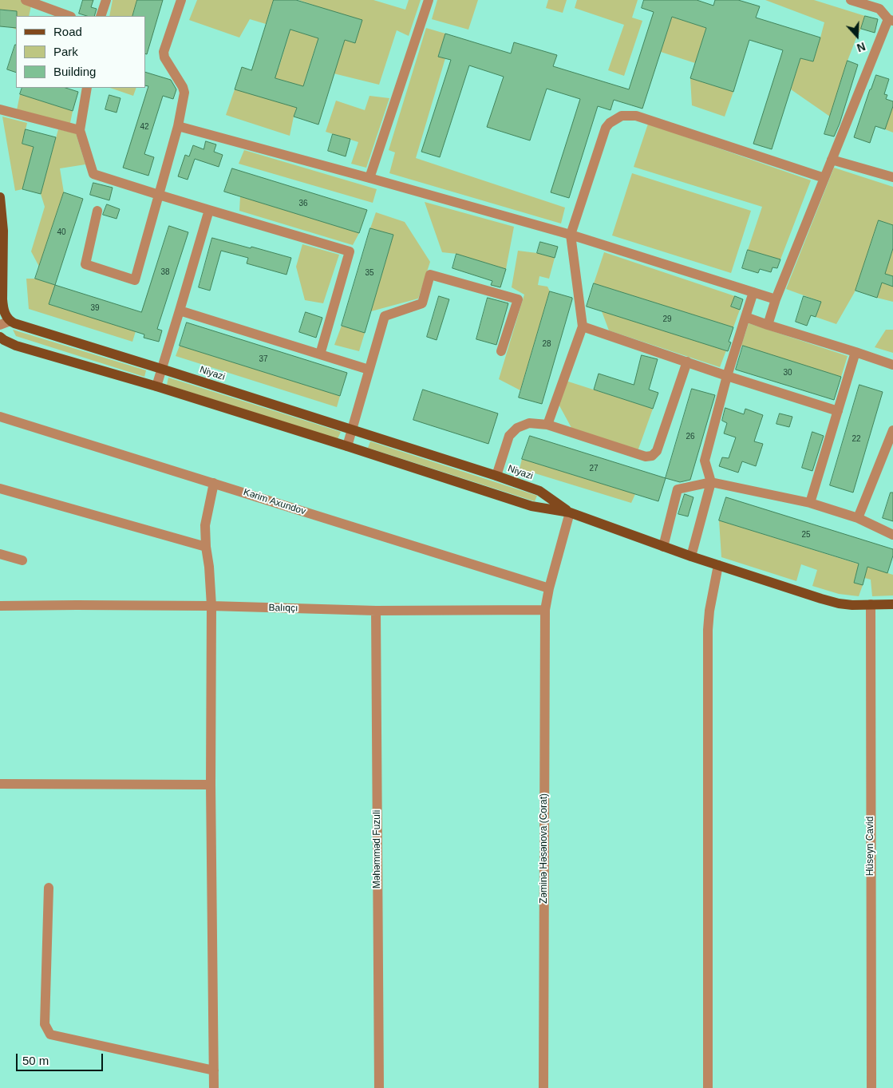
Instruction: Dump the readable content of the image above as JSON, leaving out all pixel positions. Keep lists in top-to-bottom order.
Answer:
{
  "streets": {
    "main road": ["Niyazi"],
    "street": [
      "Kərim Axundov",
      "Balıqçı",
      "Hüseyn Cavid",
      "Zəminə Həsənova (Corat)",
      "Məhəmməd Fuzuli"
    ]
  },
  "crossings": [
    ["Balıqçı", "Zəminə Həsənova (Corat)"],
    ["Balıqçı", "Məhəmməd Fuzuli"]
  ],
  "house_numbers": [
    "42",
    "36",
    "40",
    "38",
    "35",
    "39",
    "29",
    "28",
    "37",
    "30",
    "26",
    "22",
    "27",
    "25"
  ],
  "legend": ["Road", "Park", "Building"],
  "scale_bar": "50 m",
  "north": "bottom"
}
